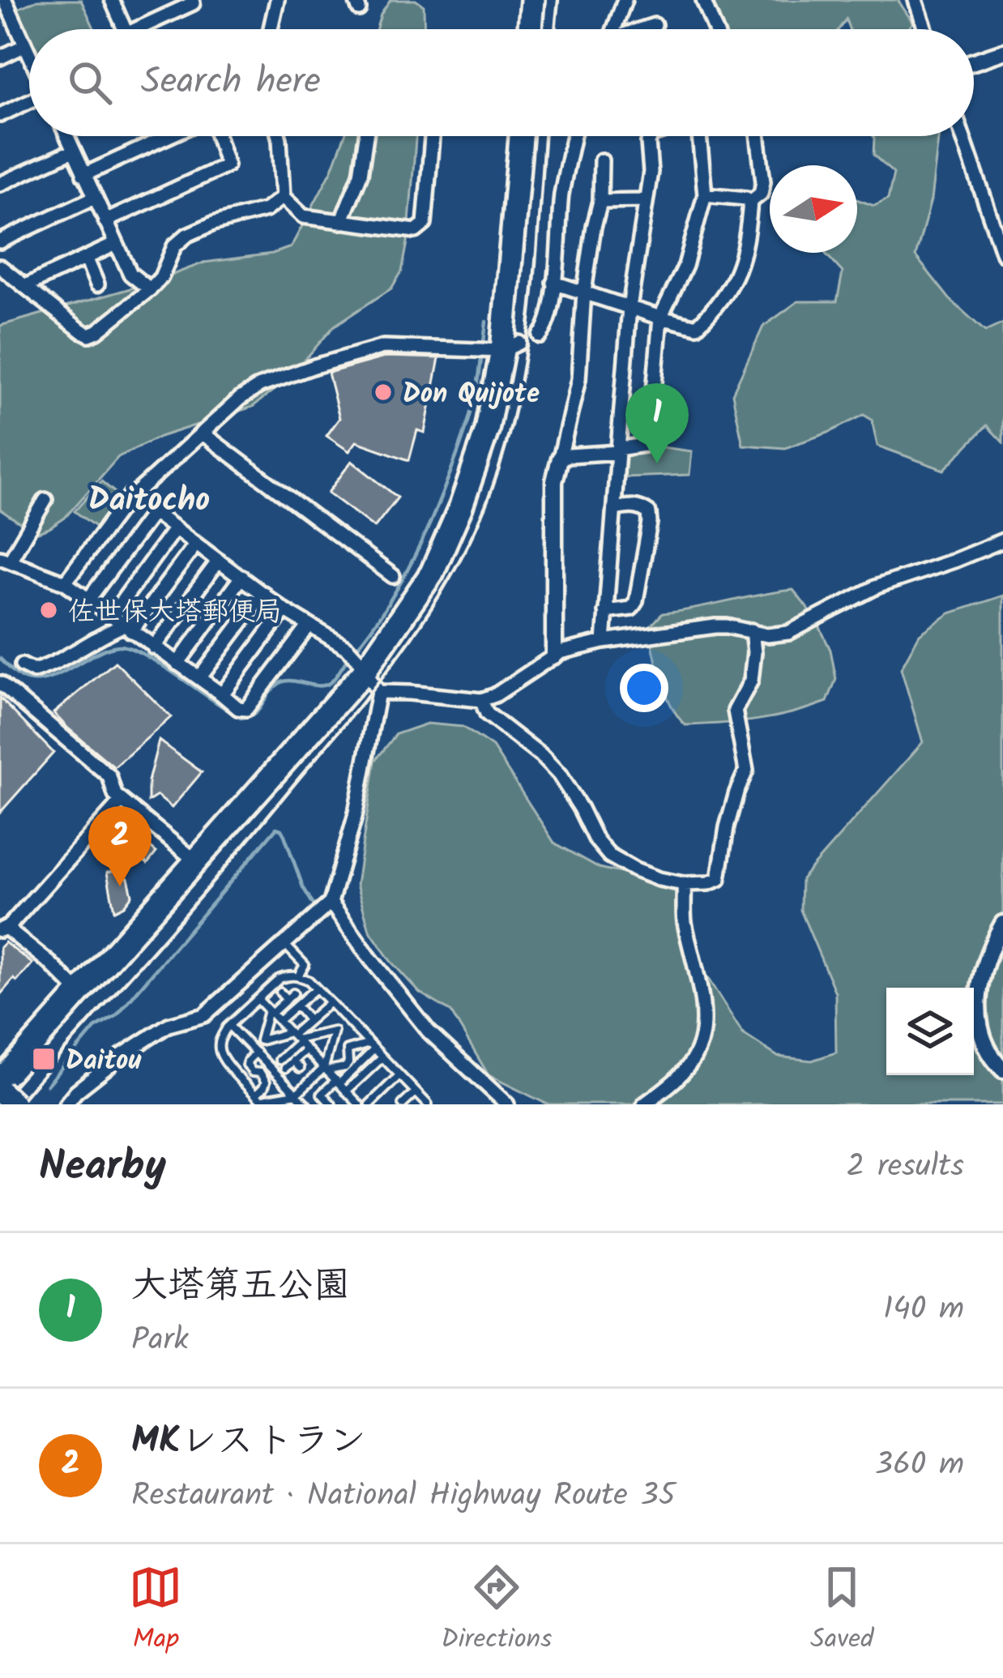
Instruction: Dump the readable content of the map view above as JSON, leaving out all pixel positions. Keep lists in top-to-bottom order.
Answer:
{
  "districts": ["Daitocho"],
  "places": {
    "other": ["Don Quijote", "佐世保大塔郵便局"],
    "transit": ["Daitou"]
  },
  "north": "right",
  "page": {
    "search": "Search here",
    "pins": ["1", "2"],
    "heading": ["Nearby", "2 results"],
    "list": [
      {
        "mark": "1",
        "name": "大塔第五公園",
        "note": "Park",
        "value": "140 m"
      },
      {
        "mark": "2",
        "name": "MKレストラン",
        "note": "Restaurant · National Highway Route 35",
        "value": "360 m"
      }
    ],
    "nav": ["Map", "Directions", "Saved"]
  }
}
